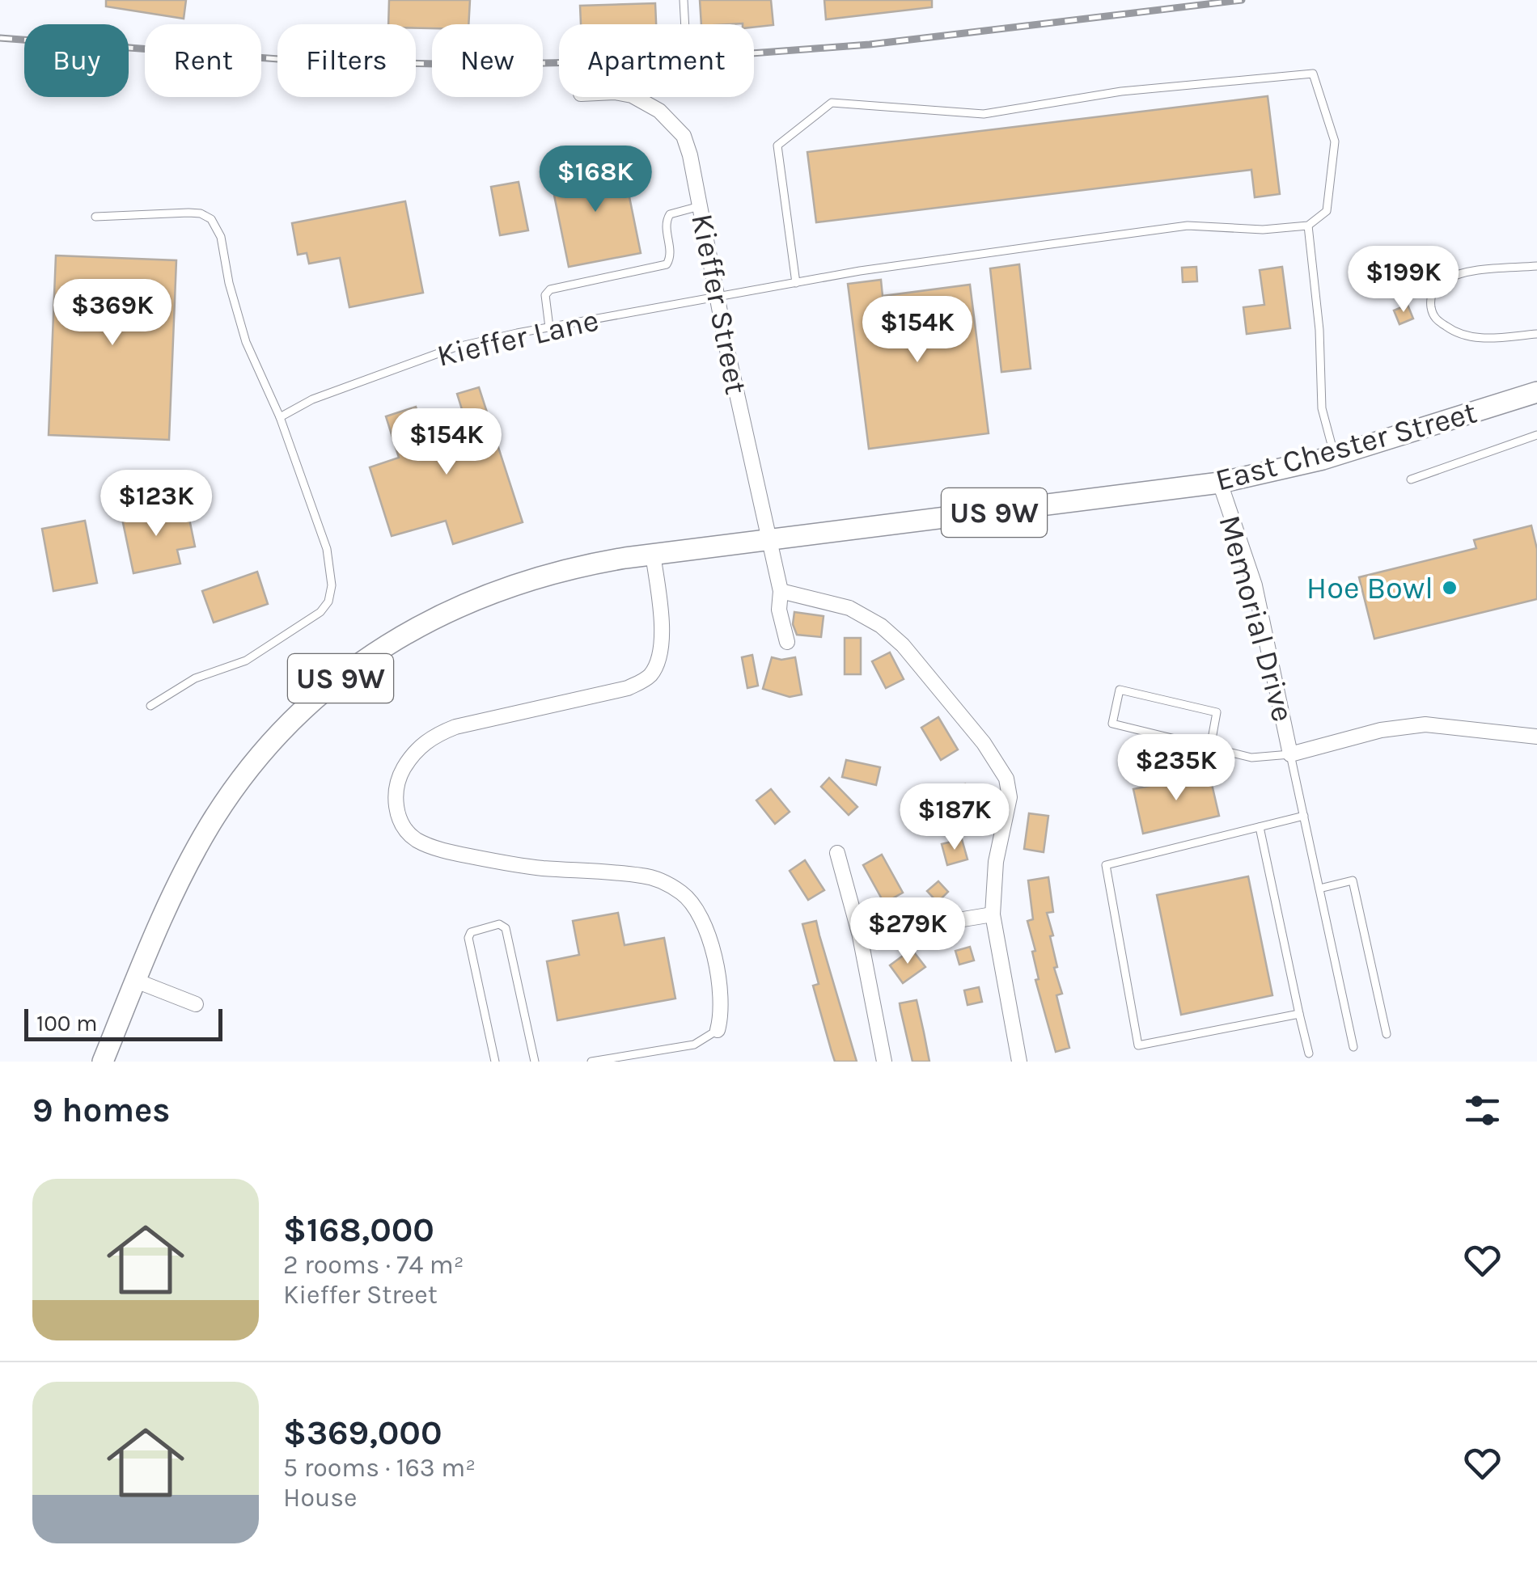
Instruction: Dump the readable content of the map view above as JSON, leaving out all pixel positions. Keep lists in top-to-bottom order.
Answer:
{
  "streets": {
    "main road": ["East Chester Street", "US 9W"],
    "street": ["Kieffer Street", "Memorial Drive"],
    "lane": ["Kieffer Lane"]
  },
  "crossings": [
    ["Kieffer Street", "Kieffer Lane"],
    ["Kieffer Street", "East Chester Street"],
    ["Kieffer Street", "US 9W"],
    ["East Chester Street", "US 9W"],
    ["East Chester Street", "Memorial Drive"]
  ],
  "places": ["Hoe Bowl"],
  "scale_bar": "100 m",
  "page": {
    "chip": [
      "Buy",
      "Rent",
      "Filters",
      "New",
      "Apartment"
    ],
    "price": [
      "$168K",
      "$199K",
      "$369K",
      "$154K",
      "$154K",
      "$123K",
      "$235K",
      "$187K",
      "$279K"
    ],
    "scale": "100 m",
    "heading": "9 homes",
    "list": [
      {
        "name": "$168,000",
        "note": "2 rooms · 74 m² · Kieffer Street"
      },
      {
        "name": "$369,000",
        "note": "5 rooms · 163 m² · House"
      }
    ]
  }
}
